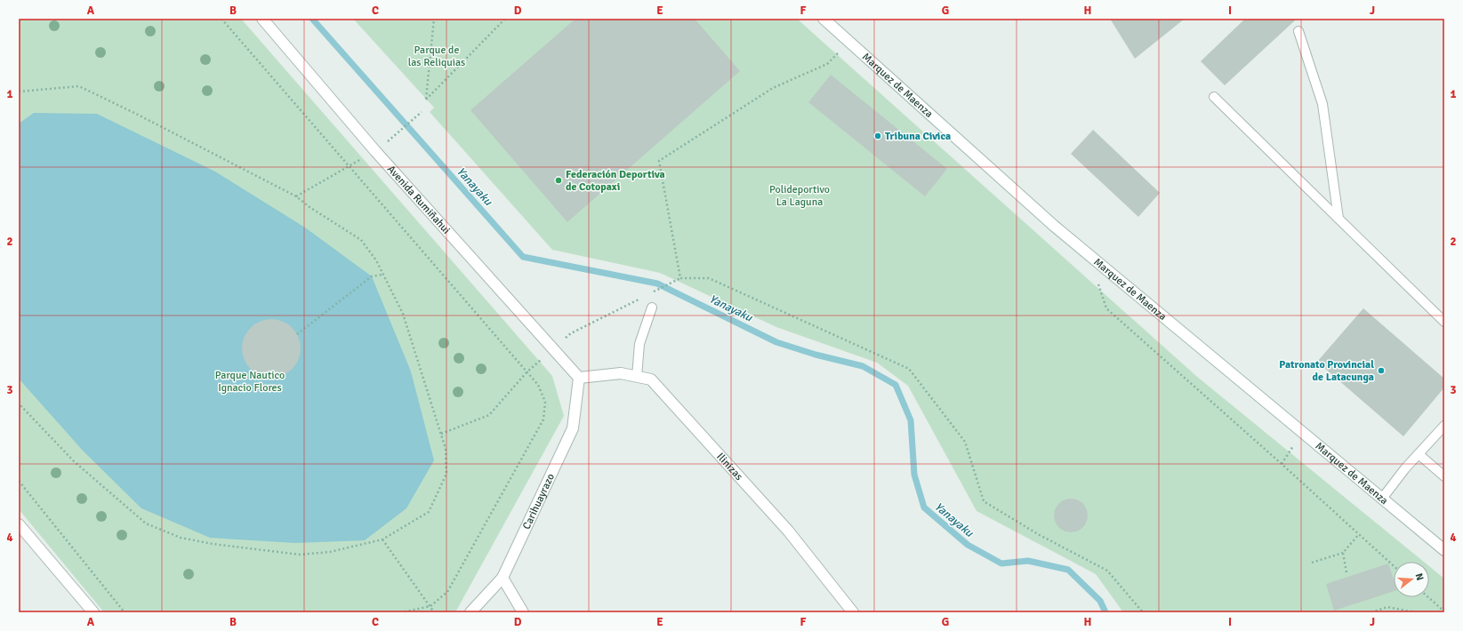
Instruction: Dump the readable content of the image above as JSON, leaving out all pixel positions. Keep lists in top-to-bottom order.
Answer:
{
  "streets": {
    "street": [
      "Marquez de Maenza",
      "Avenida Rumiñahui",
      "Ilinizas",
      "Carihuayrazo"
    ]
  },
  "crossings": [
    ["Avenida Rumiñahui", "Ilinizas"],
    ["Avenida Rumiñahui", "Carihuayrazo"],
    ["Ilinizas", "Carihuayrazo"]
  ],
  "water": ["Yanayaku"],
  "parks": ["Parque de las Reliquias", "Polideportivo La Laguna", "Parque Nautico Ignacio Flores"],
  "places": ["Tribuna Civica", "Federación Deportiva de Cotopaxi", "Patronato Provincial de Latacunga"],
  "north": "right",
  "grid": {
    "columns": [
      "A",
      "B",
      "C",
      "D",
      "E",
      "F",
      "G",
      "H",
      "I",
      "J"
    ],
    "rows": [
      "1",
      "2",
      "3",
      "4"
    ]
  }
}
